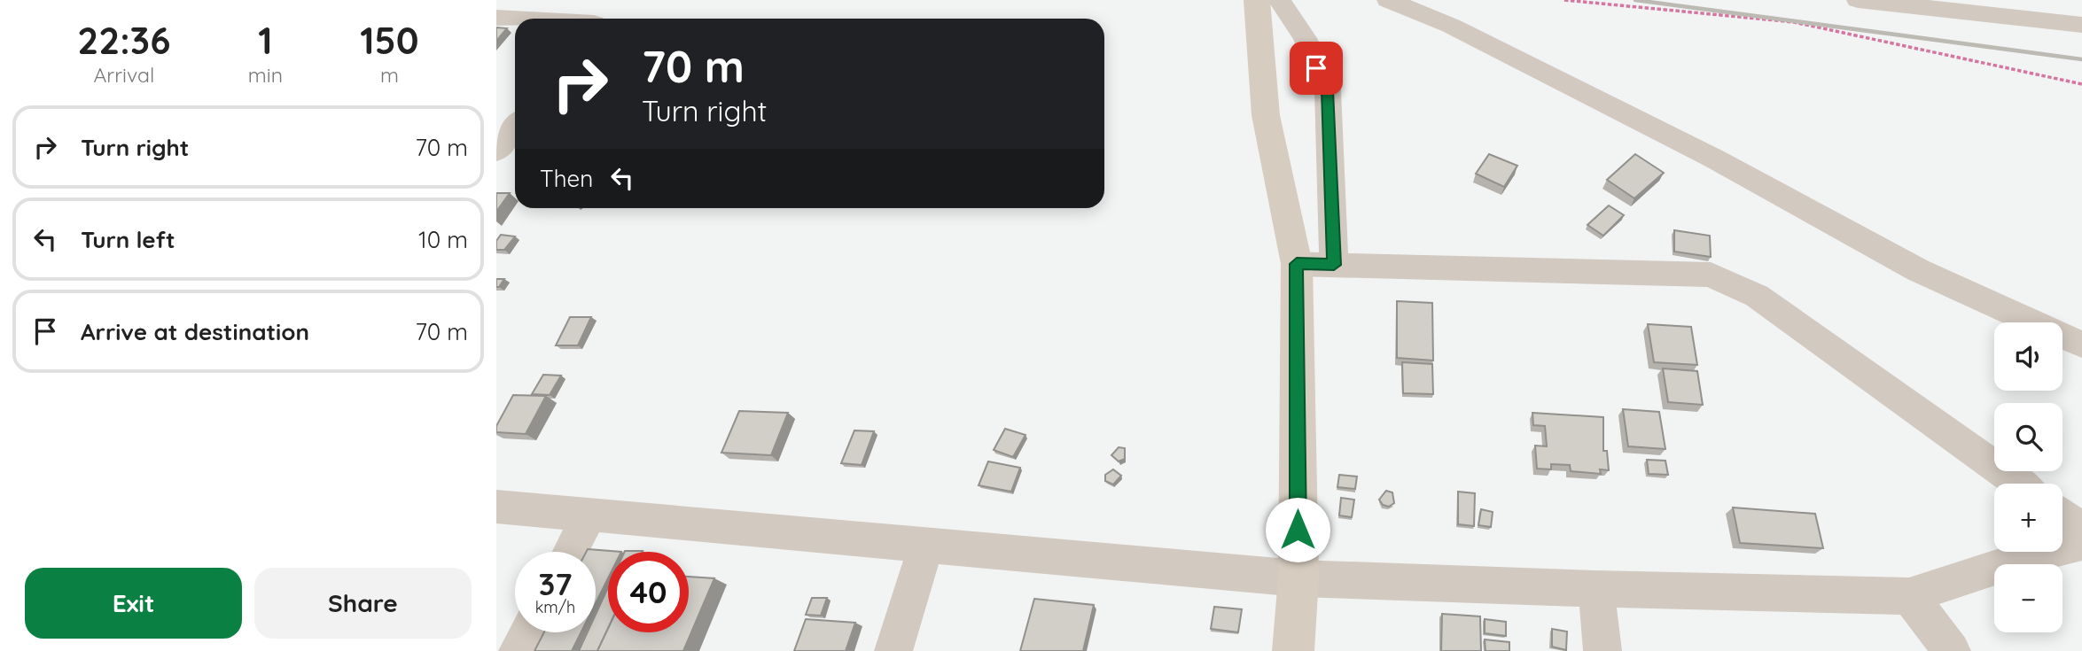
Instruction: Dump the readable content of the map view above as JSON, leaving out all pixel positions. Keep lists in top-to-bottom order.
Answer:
{
  "page": {
    "eta": [
      "22:36",
      "Arrival",
      "1",
      "min",
      "150",
      "m"
    ],
    "turn": ["70 m", "Turn right"],
    "list": [
      {
        "name": "Turn right",
        "value": "70 m"
      },
      {
        "name": "Turn left",
        "value": "10 m"
      },
      {
        "name": "Arrive at destination",
        "value": "70 m"
      }
    ],
    "then": "Then",
    "map_buttons": ["+", "−"],
    "speed": "37 km/h",
    "limit": "40",
    "buttons": ["Exit", "Share"]
  }
}
